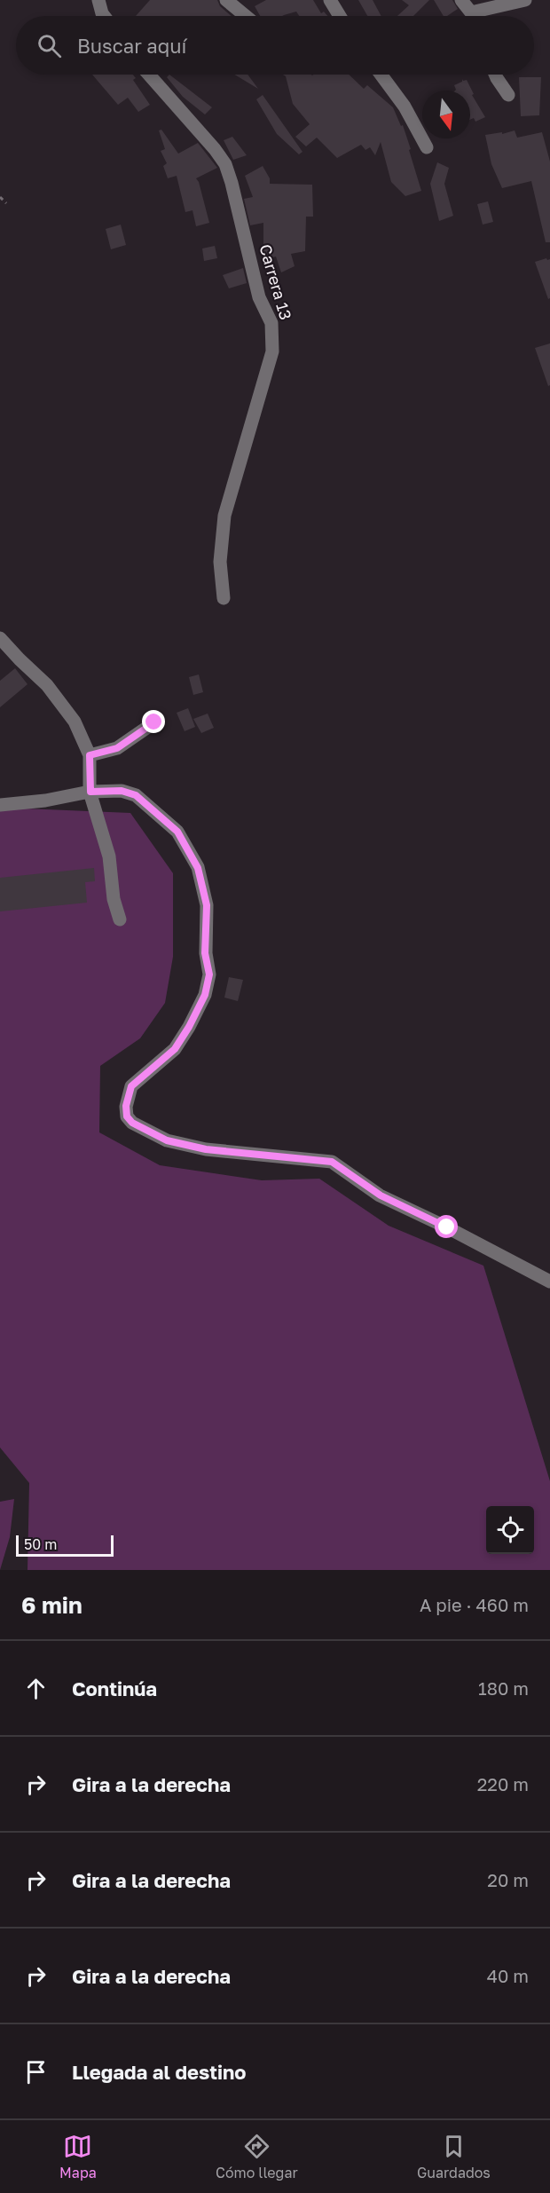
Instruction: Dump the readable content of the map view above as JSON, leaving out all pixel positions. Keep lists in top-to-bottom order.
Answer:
{
  "streets": {
    "street": ["Carrera 13"]
  },
  "scale_bar": "50 m",
  "north": "bottom",
  "page": {
    "search": "Buscar aquí",
    "scale": "50 m",
    "heading": ["6 min", "A pie · 460 m"],
    "list": [
      ["Continúa", "180 m"],
      ["Gira a la derecha", "220 m"],
      ["Gira a la derecha", "20 m"],
      ["Gira a la derecha", "40 m"],
      "Llegada al destino"
    ],
    "nav": ["Mapa", "Cómo llegar", "Guardados"]
  }
}
